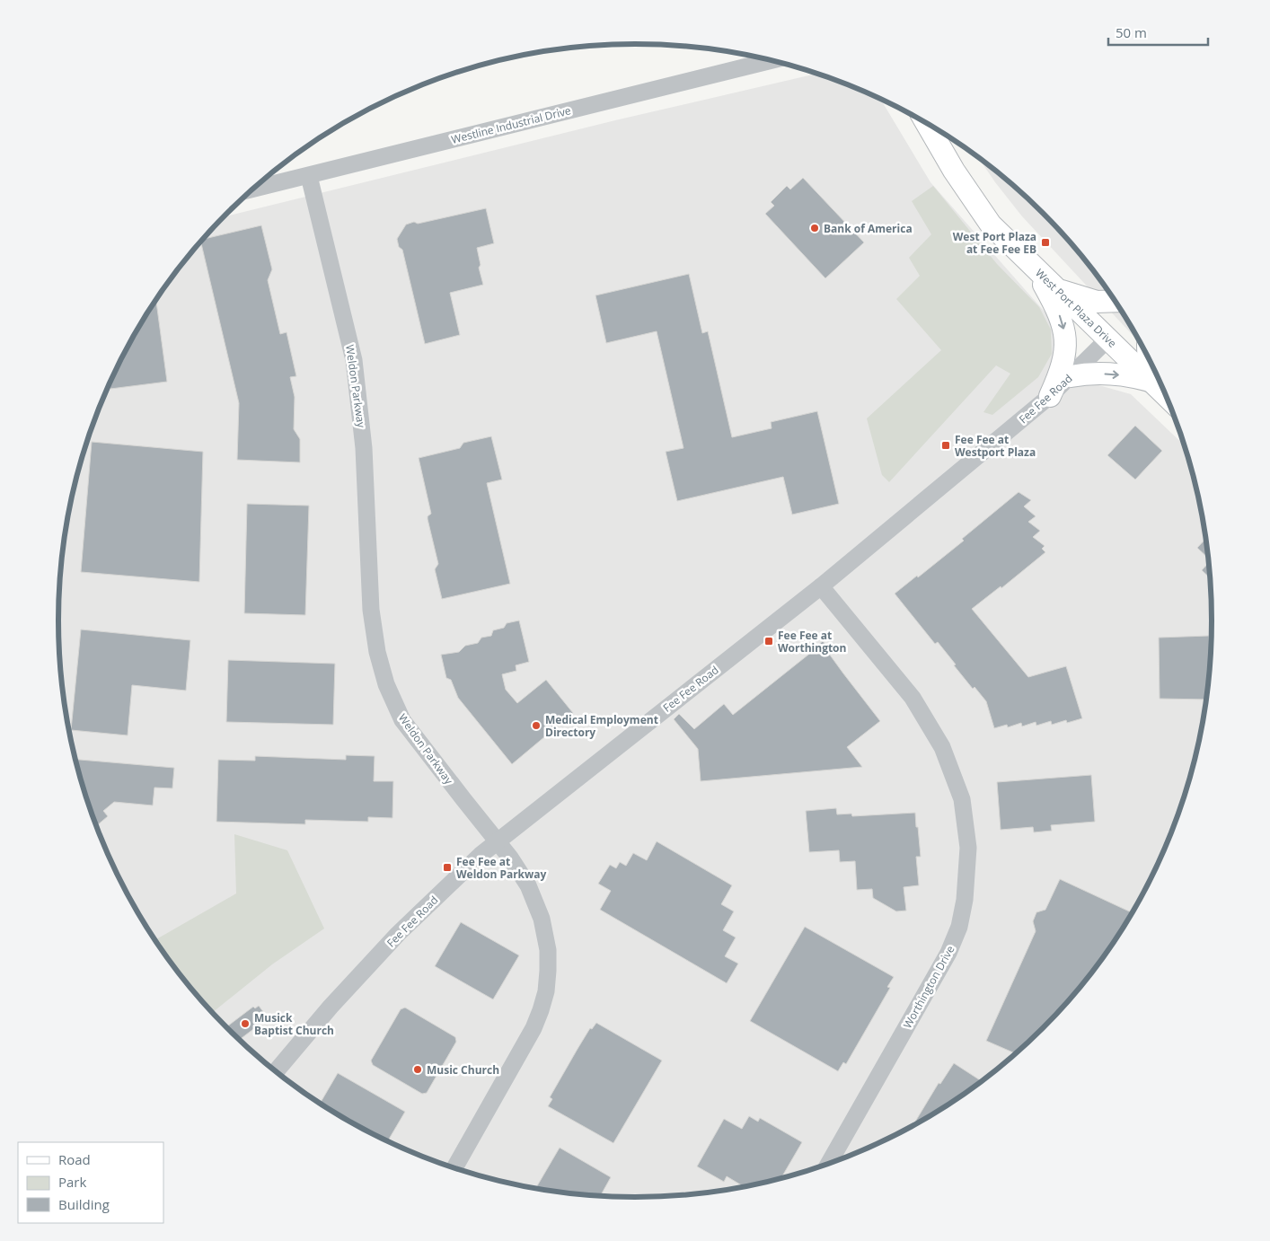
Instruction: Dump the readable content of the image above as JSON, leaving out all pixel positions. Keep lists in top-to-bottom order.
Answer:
{
  "streets": {
    "main road": ["West Port Plaza Drive"],
    "street": [
      "Westline Industrial Drive",
      "Weldon Parkway",
      "Fee Fee Road",
      "Worthington Drive"
    ]
  },
  "crossings": [
    ["Westline Industrial Drive", "Weldon Parkway"],
    ["West Port Plaza Drive", "Fee Fee Road"],
    ["Weldon Parkway", "Fee Fee Road"],
    ["Fee Fee Road", "Worthington Drive"]
  ],
  "places": {
    "other": [
      "Bank of America",
      "Medical Employment Directory",
      "Musick Baptist Church",
      "Music Church"
    ],
    "transit": [
      "West Port Plaza at Fee Fee EB",
      "Fee Fee at Westport Plaza",
      "Fee Fee at Worthington",
      "Fee Fee at Weldon Parkway"
    ]
  },
  "legend": ["Road", "Park", "Building"],
  "scale_bar": "50 m"
}
